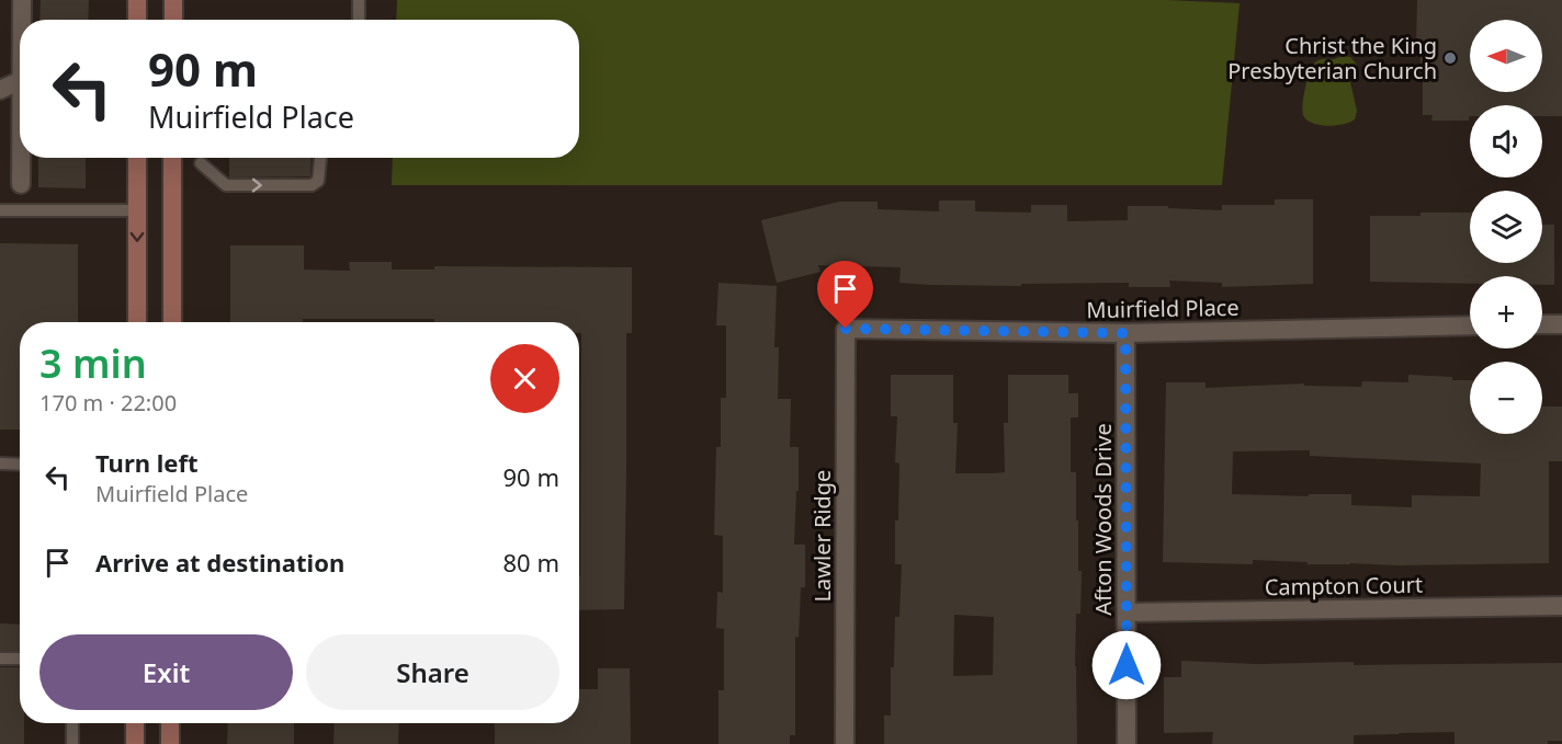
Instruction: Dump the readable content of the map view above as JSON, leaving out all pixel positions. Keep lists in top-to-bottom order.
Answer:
{
  "streets": {
    "street": [
      "Muirfield Place",
      "Afton Woods Drive",
      "Lawler Ridge",
      "Campton Court"
    ]
  },
  "crossings": [
    ["Muirfield Place", "Afton Woods Drive"],
    ["Muirfield Place", "Lawler Ridge"],
    ["Afton Woods Drive", "Campton Court"]
  ],
  "places": ["Christ the King Presbyterian Church"],
  "north": "left",
  "page": {
    "map_buttons": ["+", "−"],
    "turn": ["90 m", "Muirfield Place"],
    "heading": ["3 min", "170 m · 22:00"],
    "list": [
      {
        "name": "Turn left",
        "note": "Muirfield Place",
        "value": "90 m"
      },
      {
        "name": "Arrive at destination",
        "value": "80 m"
      }
    ],
    "buttons": ["Exit", "Share"]
  }
}
